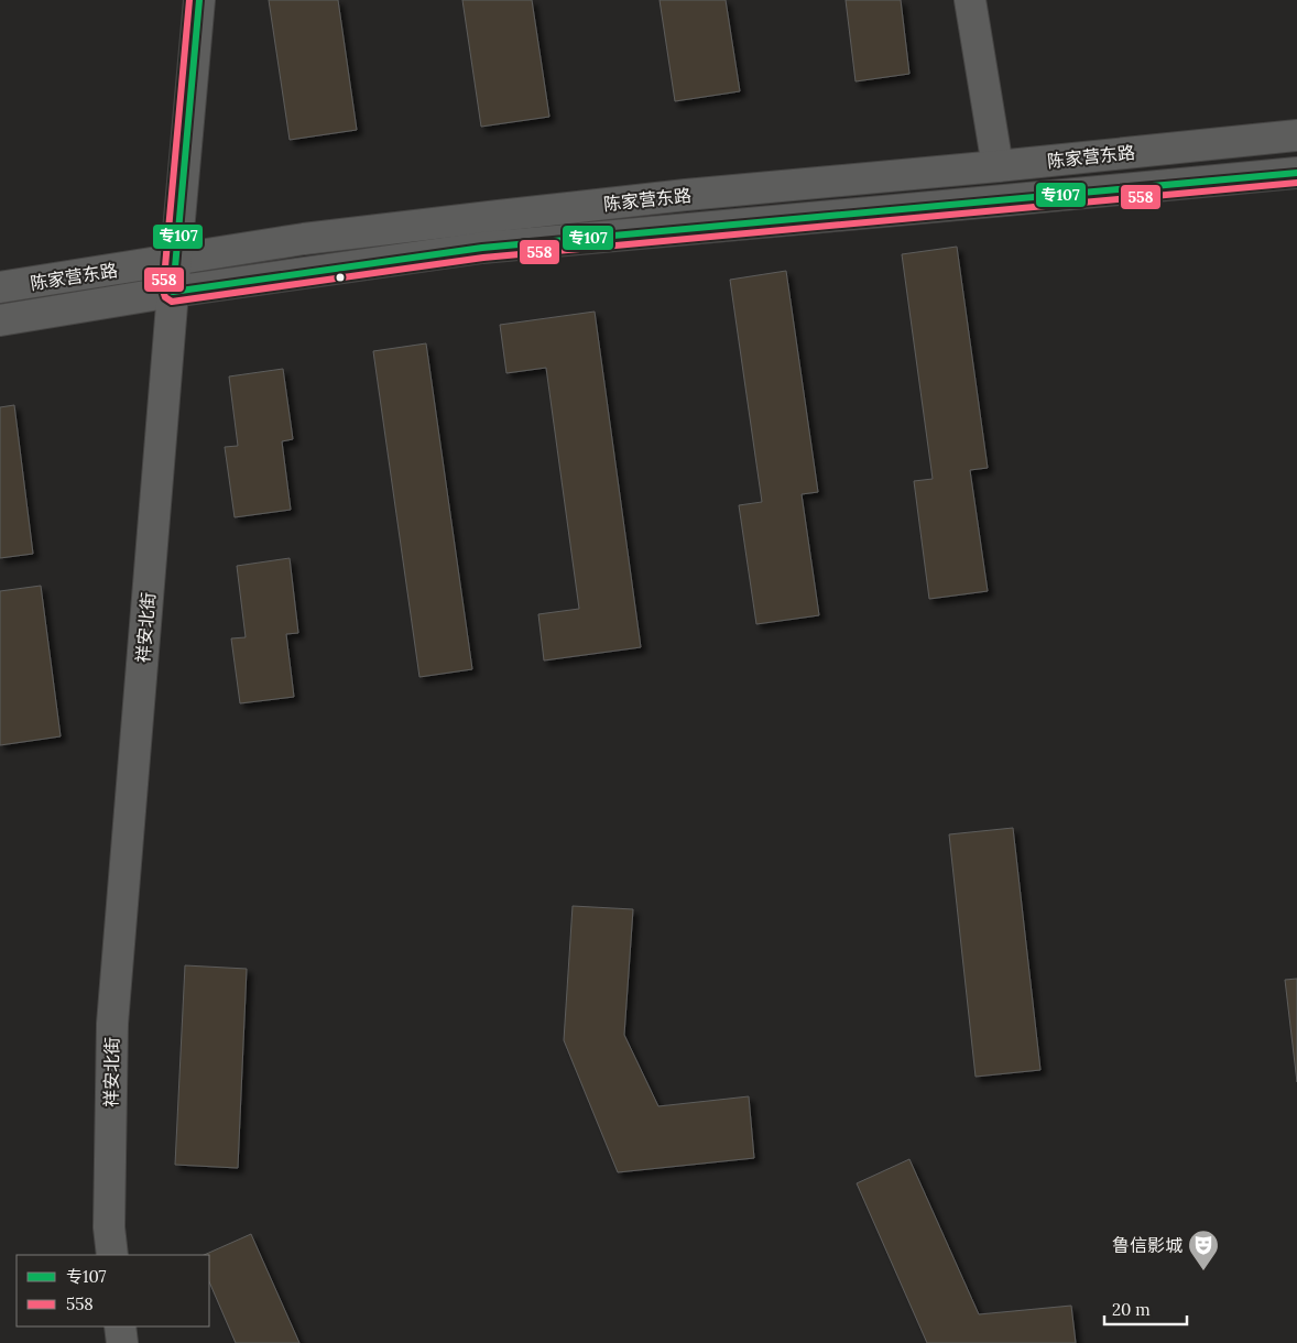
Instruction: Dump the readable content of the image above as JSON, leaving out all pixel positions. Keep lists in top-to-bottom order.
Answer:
{
  "streets": {
    "street": ["陈家营东路", "祥安北街"]
  },
  "crossings": [
    ["陈家营东路", "祥安北街"]
  ],
  "places": {
    "theatre": ["鲁信影城"]
  },
  "lines": ["transit line 专107", "transit line 558"],
  "legend": ["专107", "558"],
  "scale_bar": "20 m"
}
